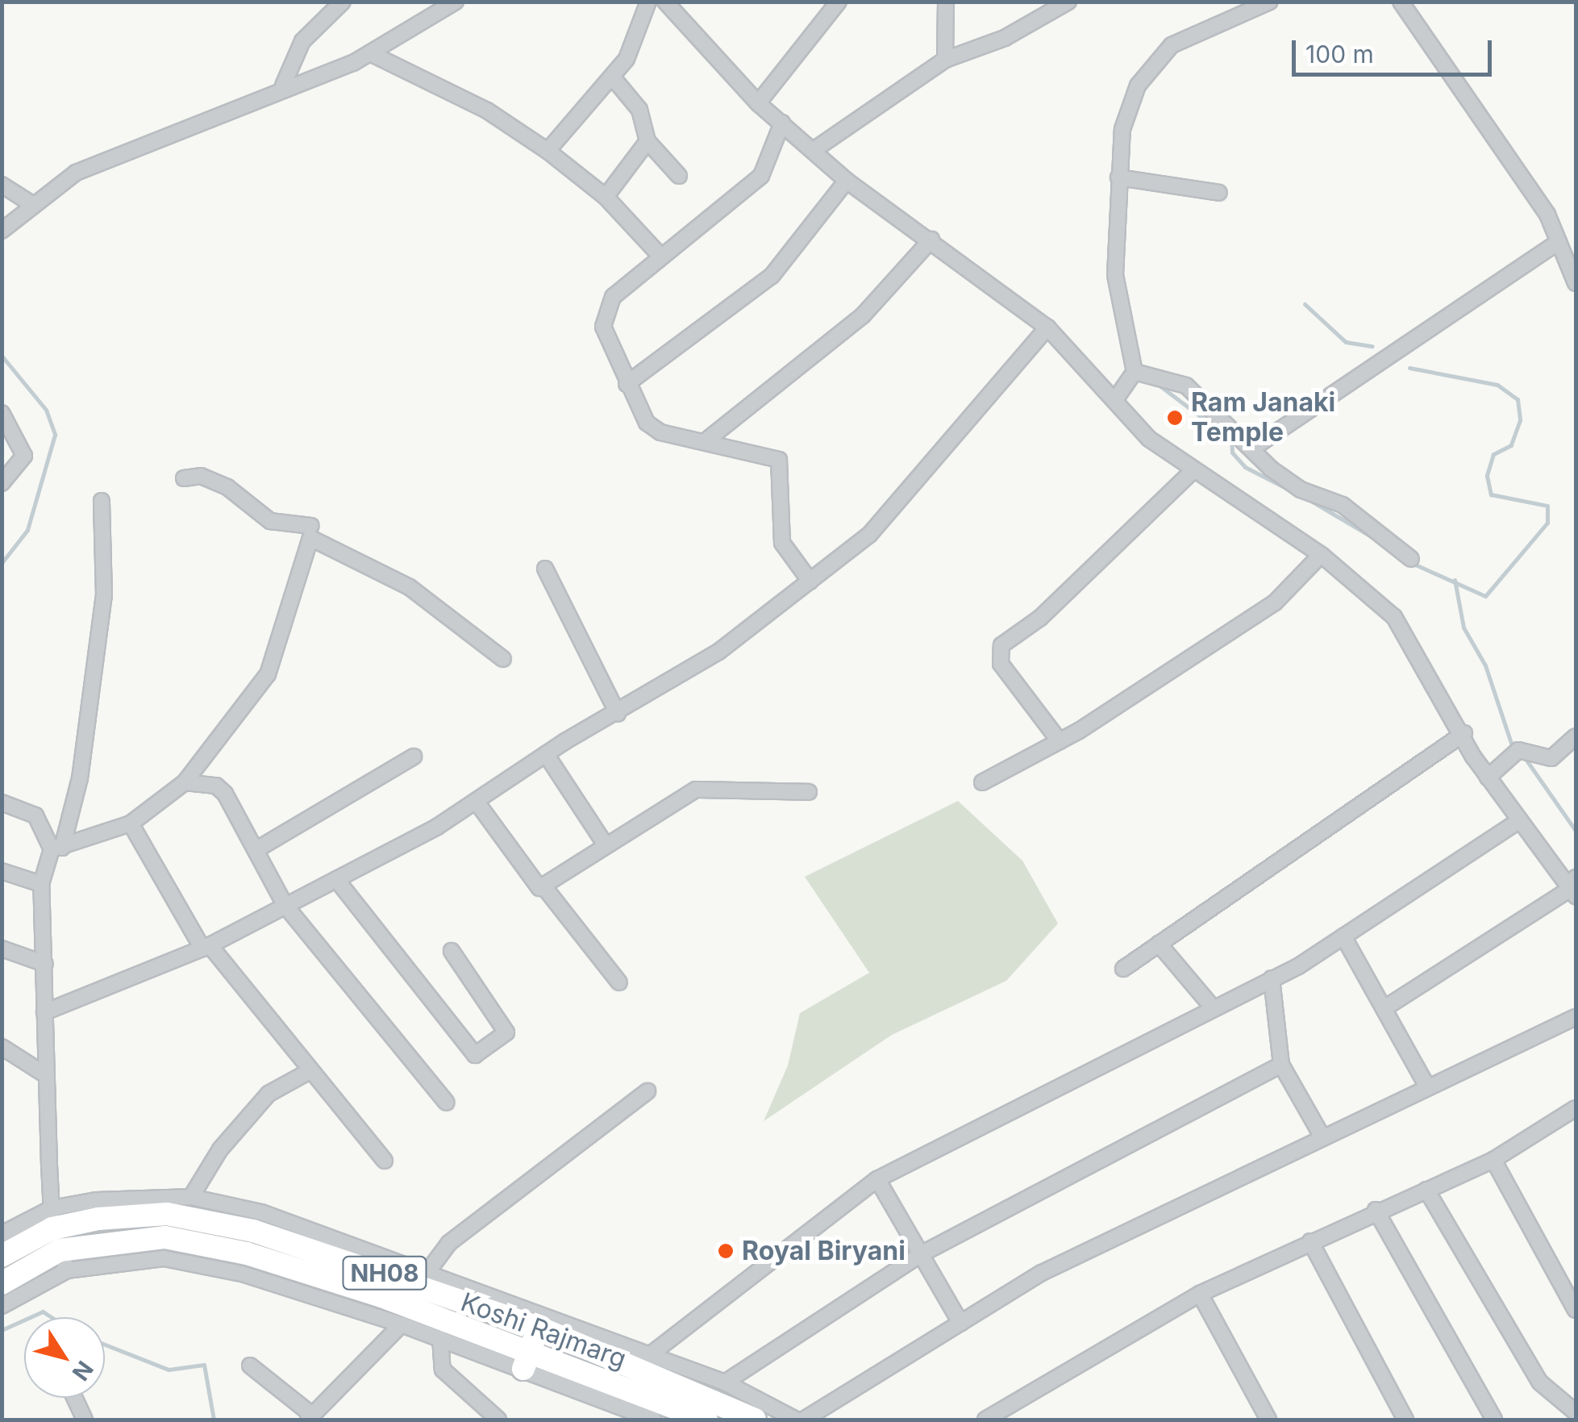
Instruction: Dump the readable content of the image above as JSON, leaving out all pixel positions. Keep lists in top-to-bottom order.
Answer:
{
  "streets": {
    "main road": ["NH08", "Koshi Rajmarg"]
  },
  "places": ["Ram Janaki Temple", "Royal Biryani"],
  "scale_bar": "100 m",
  "north": "bottom right"
}
